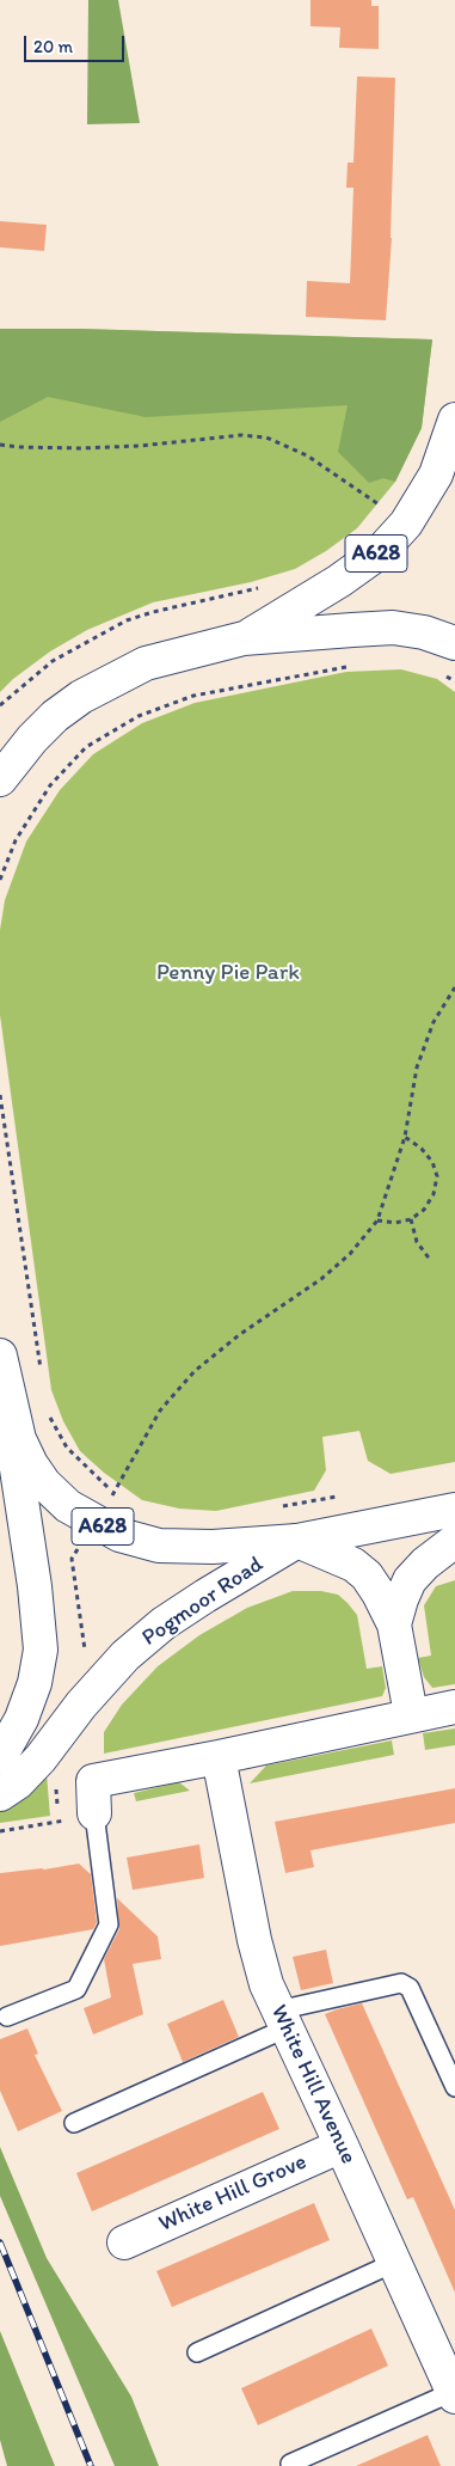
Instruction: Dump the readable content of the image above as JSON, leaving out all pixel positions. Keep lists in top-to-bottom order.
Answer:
{
  "streets": {
    "main road": [
      "A628",
      "Pogmoor Road",
      "White Hill Avenue",
      "White Hill Grove"
    ]
  },
  "crossings": [
    ["A628", "Pogmoor Road"],
    ["White Hill Avenue", "White Hill Grove"]
  ],
  "parks": ["Penny Pie Park"],
  "scale_bar": "20 m"
}
